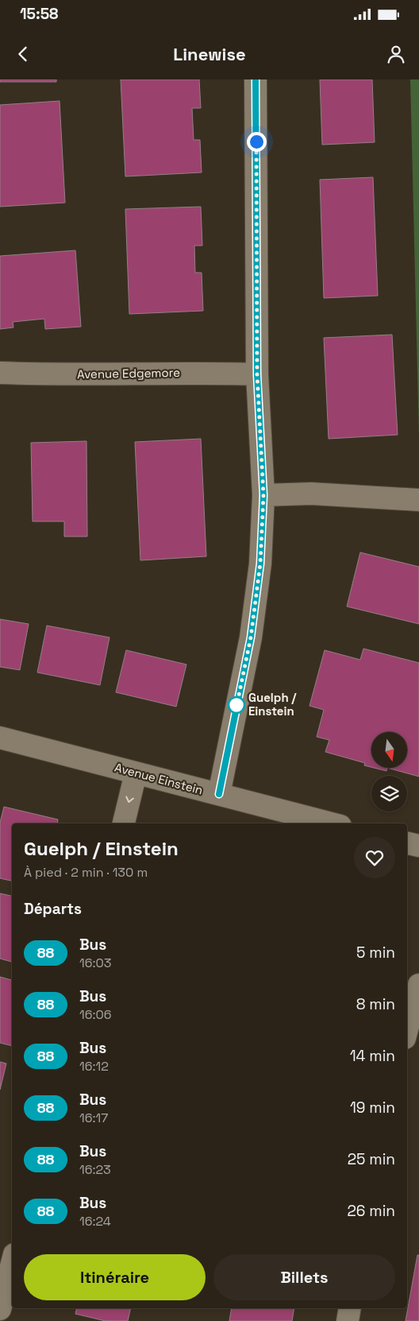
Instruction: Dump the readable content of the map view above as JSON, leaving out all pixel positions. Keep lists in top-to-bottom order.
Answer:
{
  "streets": {
    "street": ["Avenue Edgemore", "Avenue Einstein"]
  },
  "places": ["Guelph / Einstein"],
  "lines": ["bus line 88"],
  "north": "bottom",
  "page": {
    "status": "15:58",
    "header": "Linewise",
    "heading": [
      ["Guelph / Einstein", "À pied · 2 min · 130 m"],
      "Départs"
    ],
    "list": [
      {
        "mark": "88",
        "name": "Bus",
        "note": "16:03",
        "value": "5 min"
      },
      {
        "mark": "88",
        "name": "Bus",
        "note": "16:06",
        "value": "8 min"
      },
      {
        "mark": "88",
        "name": "Bus",
        "note": "16:12",
        "value": "14 min"
      },
      {
        "mark": "88",
        "name": "Bus",
        "note": "16:17",
        "value": "19 min"
      },
      {
        "mark": "88",
        "name": "Bus",
        "note": "16:23",
        "value": "25 min"
      },
      {
        "mark": "88",
        "name": "Bus",
        "note": "16:24",
        "value": "26 min"
      }
    ],
    "buttons": ["Itinéraire", "Billets"]
  }
}
